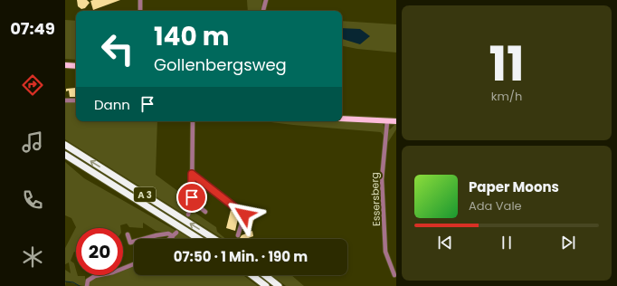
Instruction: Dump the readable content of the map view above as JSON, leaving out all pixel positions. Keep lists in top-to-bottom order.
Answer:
{
  "streets": {
    "highway": ["A 3"],
    "street": ["Essersberg"]
  },
  "page": {
    "tabs": "07:49",
    "tile": ["11", "km/h"],
    "turn": ["140 m", "Gollenbergsweg"],
    "then": "Dann",
    "song": ["Paper Moons", "Ada Vale"],
    "limit": "20",
    "trip": "07:50 · 1 Min. · 190 m"
  }
}
